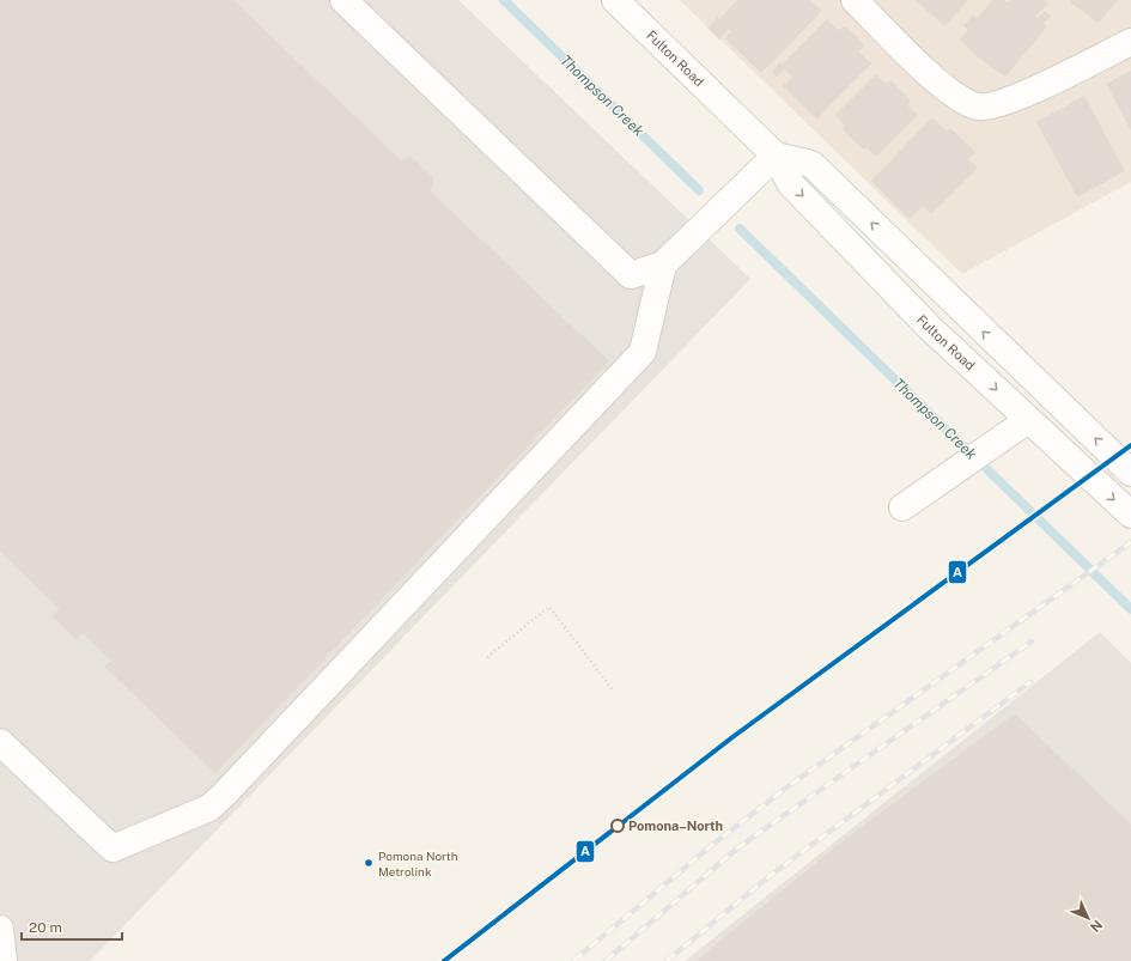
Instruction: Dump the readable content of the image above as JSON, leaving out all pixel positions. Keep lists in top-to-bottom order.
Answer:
{
  "streets": {
    "street": ["Fulton Road"]
  },
  "water": ["Thompson Creek"],
  "places": ["Pomona–North", "Pomona North Metrolink"],
  "lines": ["transit line A"],
  "scale_bar": "20 m",
  "north": "bottom right"
}
